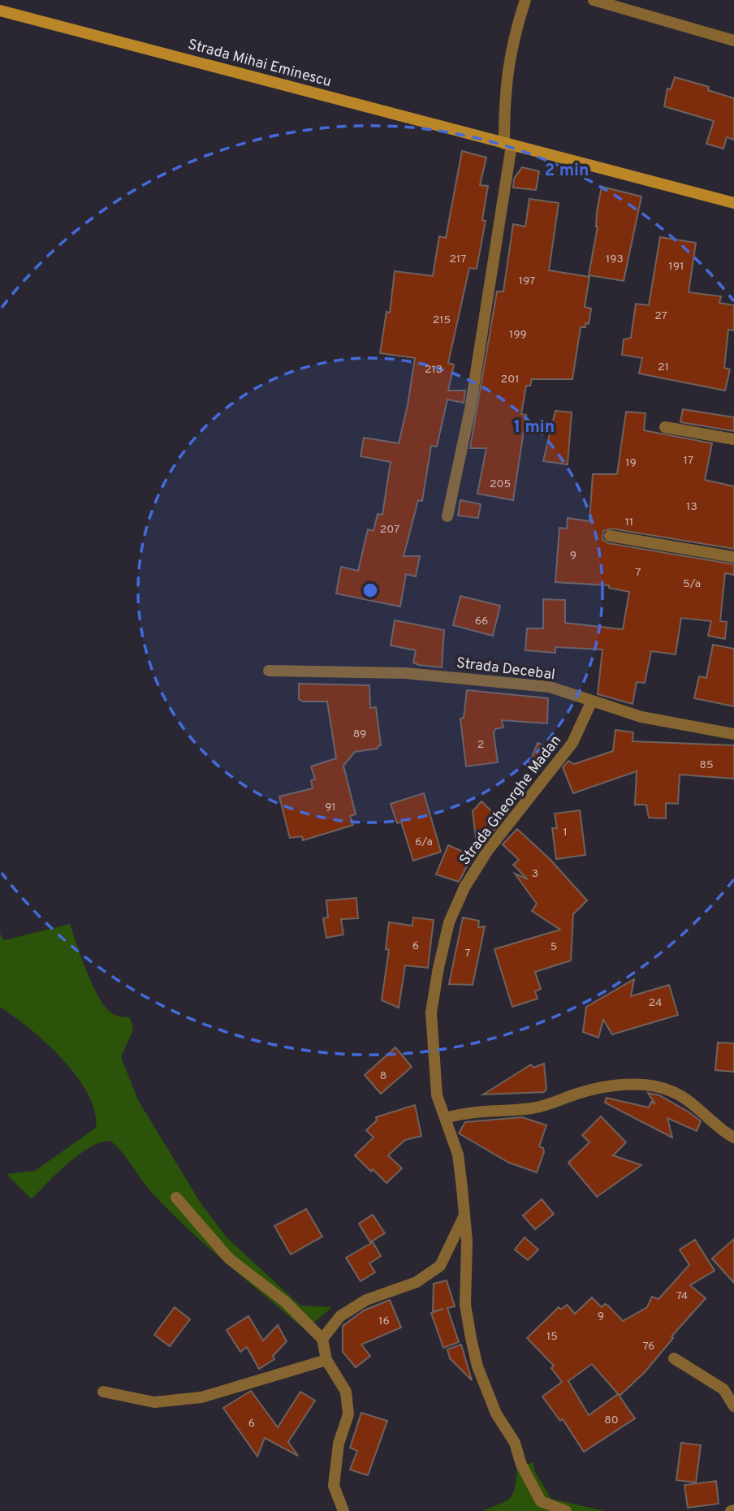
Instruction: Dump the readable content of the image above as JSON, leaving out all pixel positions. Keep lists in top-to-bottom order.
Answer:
{
  "streets": {
    "main road": ["Strada Mihai Eminescu"],
    "street": ["Strada Decebal", "Strada Gheorghe Madan"]
  },
  "crossings": [
    ["Strada Decebal", "Strada Gheorghe Madan"]
  ],
  "house_numbers": [
    "217",
    "193",
    "191",
    "197",
    "27",
    "215",
    "199",
    "21",
    "213",
    "201",
    "17",
    "19",
    "205",
    "13",
    "11",
    "207",
    "9",
    "7",
    "5/a",
    "66",
    "89",
    "2",
    "85",
    "91",
    "1",
    "6/a",
    "3",
    "6",
    "5",
    "7",
    "24",
    "8",
    "74",
    "9",
    "16",
    "15",
    "76",
    "80",
    "6"
  ],
  "rings": ["2 min", "1 min"]
}
